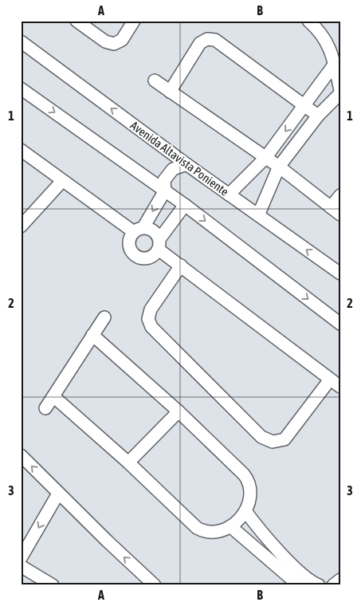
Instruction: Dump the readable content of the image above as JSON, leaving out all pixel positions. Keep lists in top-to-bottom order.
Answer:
{
  "streets": {
    "street": ["Avenida Altavista Poniente"]
  },
  "grid": {
    "columns": ["A", "B"],
    "rows": ["1", "2", "3"]
  }
}
